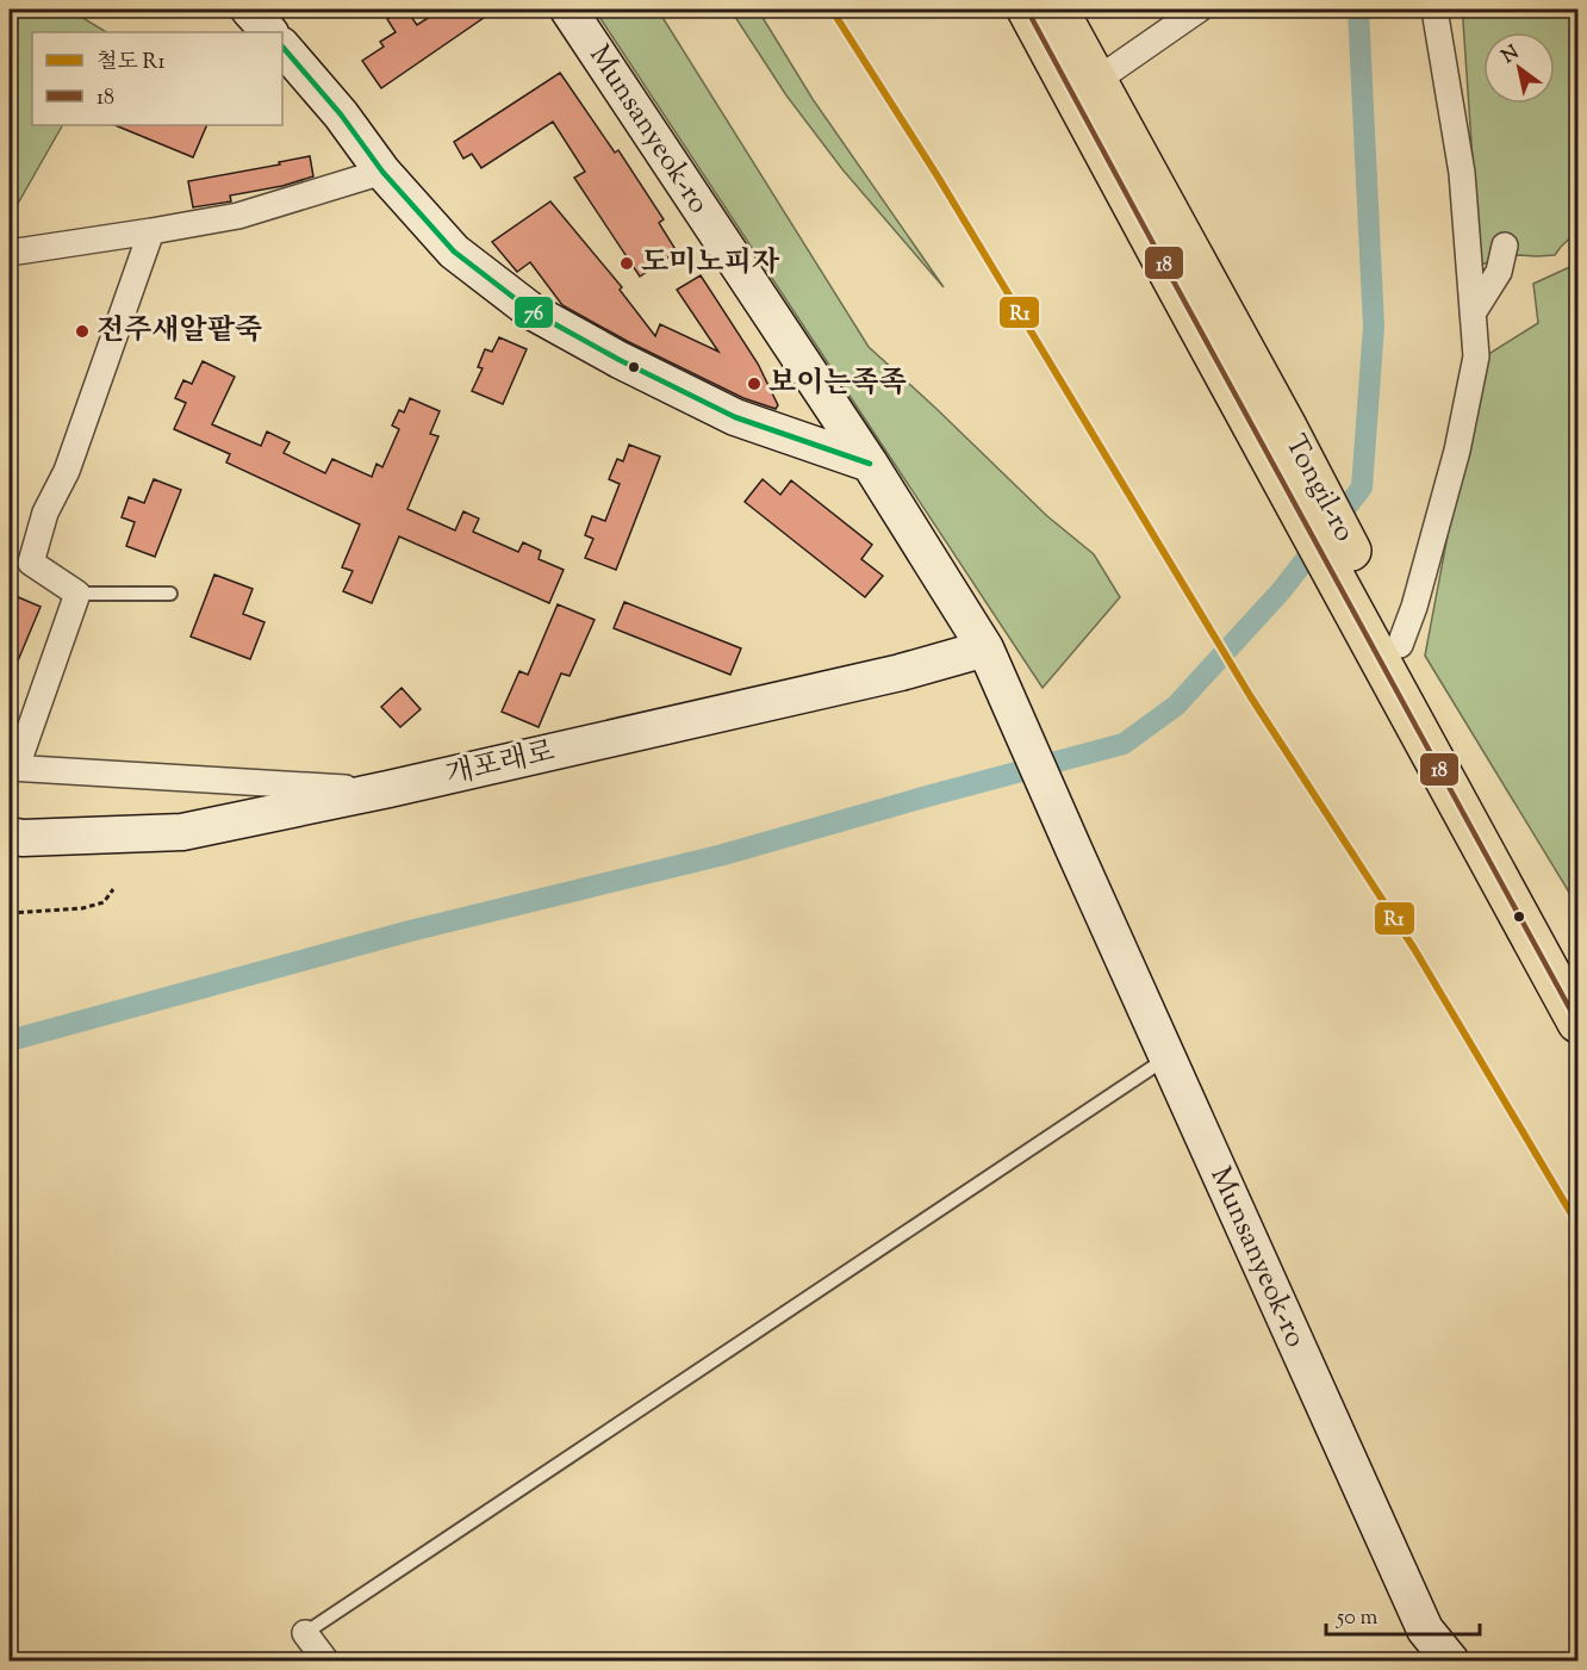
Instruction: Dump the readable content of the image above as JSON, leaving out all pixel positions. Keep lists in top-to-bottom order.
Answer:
{
  "streets": {
    "main road": ["Tongil-ro"],
    "street": ["Munsanyeok-ro", "개포래로"]
  },
  "crossings": [
    ["Munsanyeok-ro", "개포래로"]
  ],
  "places": ["도미노피자", "전주새알팥죽", "보이는족족"],
  "lines": ["rail line R1", "transit line 18", "transit line 76"],
  "legend": ["철도 R1", "18"],
  "scale_bar": "50 m",
  "north": "top left"
}
